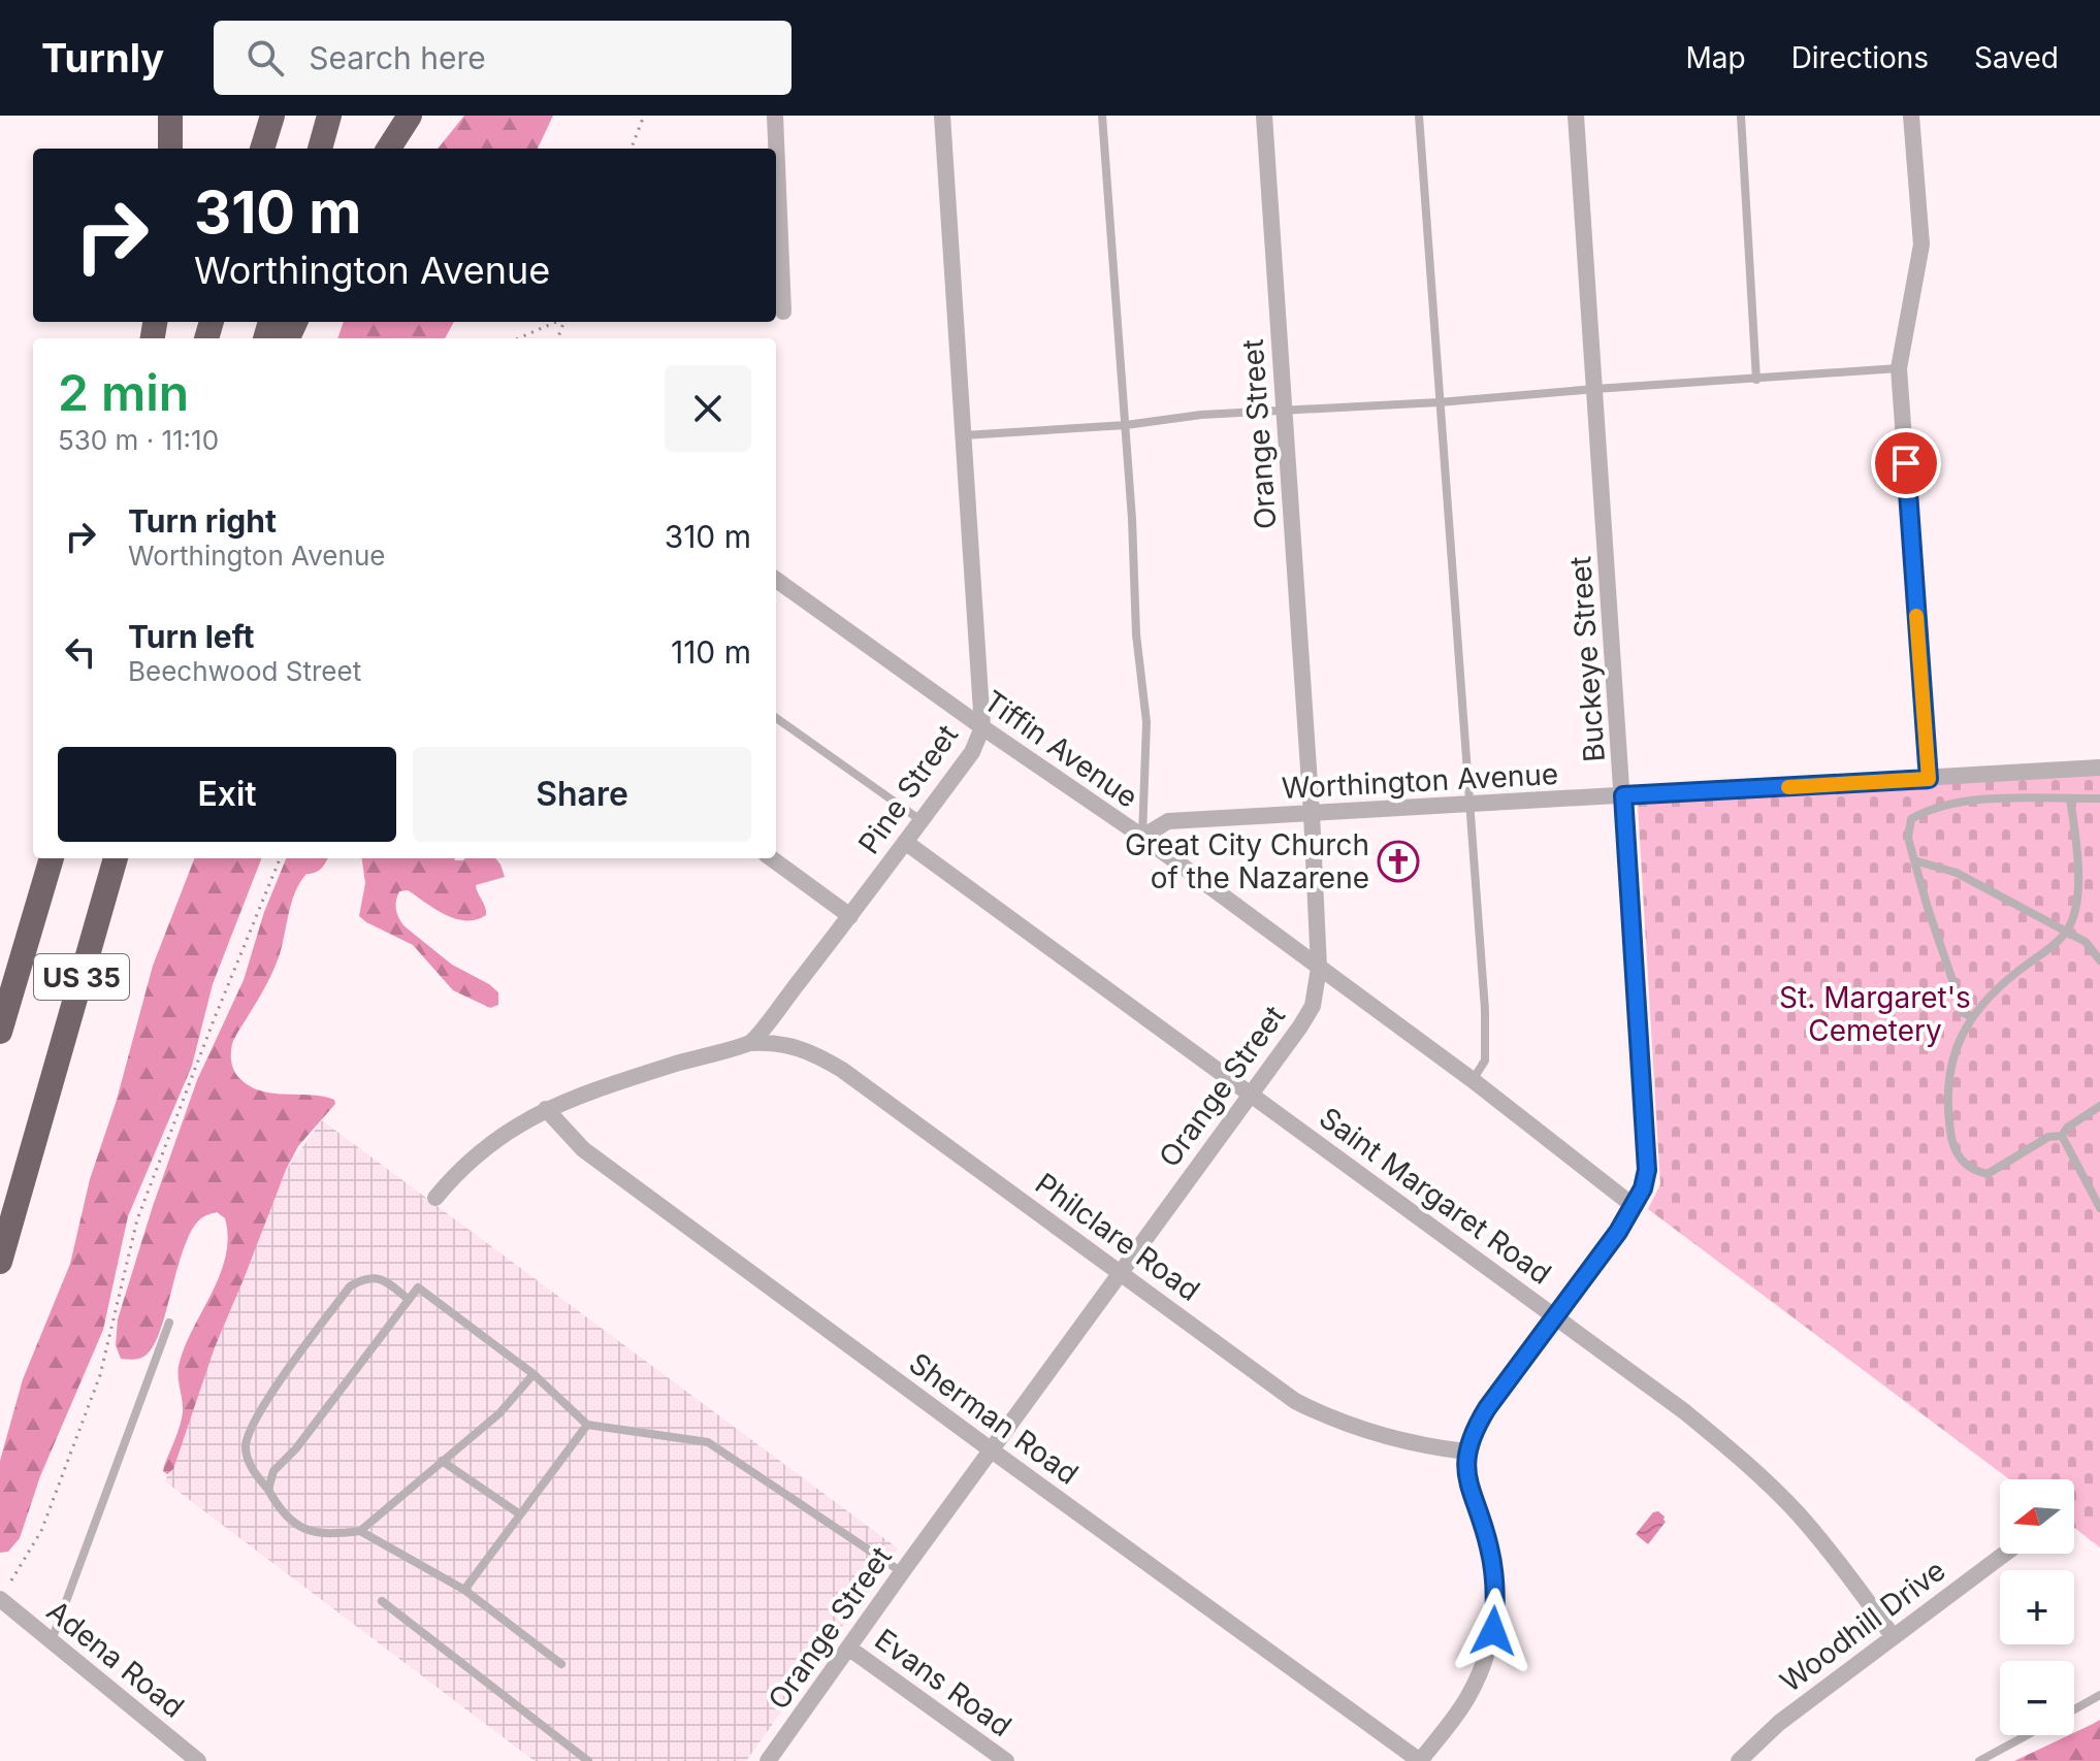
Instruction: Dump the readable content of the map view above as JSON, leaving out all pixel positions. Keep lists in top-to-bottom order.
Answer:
{
  "streets": {
    "highway": ["US 35"],
    "street": [
      "Orange Street",
      "Buckeye Street",
      "Tiffin Avenue",
      "Worthington Avenue",
      "Pine Street",
      "Saint Margaret Road",
      "Philclare Road",
      "Sherman Road",
      "Woodhill Drive",
      "Adena Road",
      "Evans Road"
    ]
  },
  "crossings": [
    ["Orange Street", "Tiffin Avenue"],
    ["Orange Street", "Worthington Avenue"],
    ["Orange Street", "Saint Margaret Road"],
    ["Orange Street", "Philclare Road"],
    ["Orange Street", "Sherman Road"],
    ["Orange Street", "Evans Road"],
    ["Buckeye Street", "Tiffin Avenue"],
    ["Buckeye Street", "Worthington Avenue"],
    ["Buckeye Street", "Saint Margaret Road"],
    ["Buckeye Street", "Philclare Road"],
    ["Tiffin Avenue", "Worthington Avenue"],
    ["Tiffin Avenue", "Pine Street"],
    ["Pine Street", "Saint Margaret Road"],
    ["Pine Street", "Philclare Road"],
    ["Saint Margaret Road", "Woodhill Drive"]
  ],
  "parks": ["St. Margaret's Cemetery"],
  "places": {
    "church": ["Great City Church of the Nazarene"]
  },
  "north": "left",
  "page": {
    "header": "Turnly",
    "search": "Search here",
    "nav": ["Map", "Directions", "Saved"],
    "turn": ["310 m", "Worthington Avenue"],
    "heading": ["2 min", "530 m · 11:10"],
    "list": [
      {
        "name": "Turn right",
        "note": "Worthington Avenue",
        "value": "310 m"
      },
      {
        "name": "Turn left",
        "note": "Beechwood Street",
        "value": "110 m"
      }
    ],
    "buttons": ["Exit", "Share"],
    "map_buttons": ["+", "−"]
  }
}
